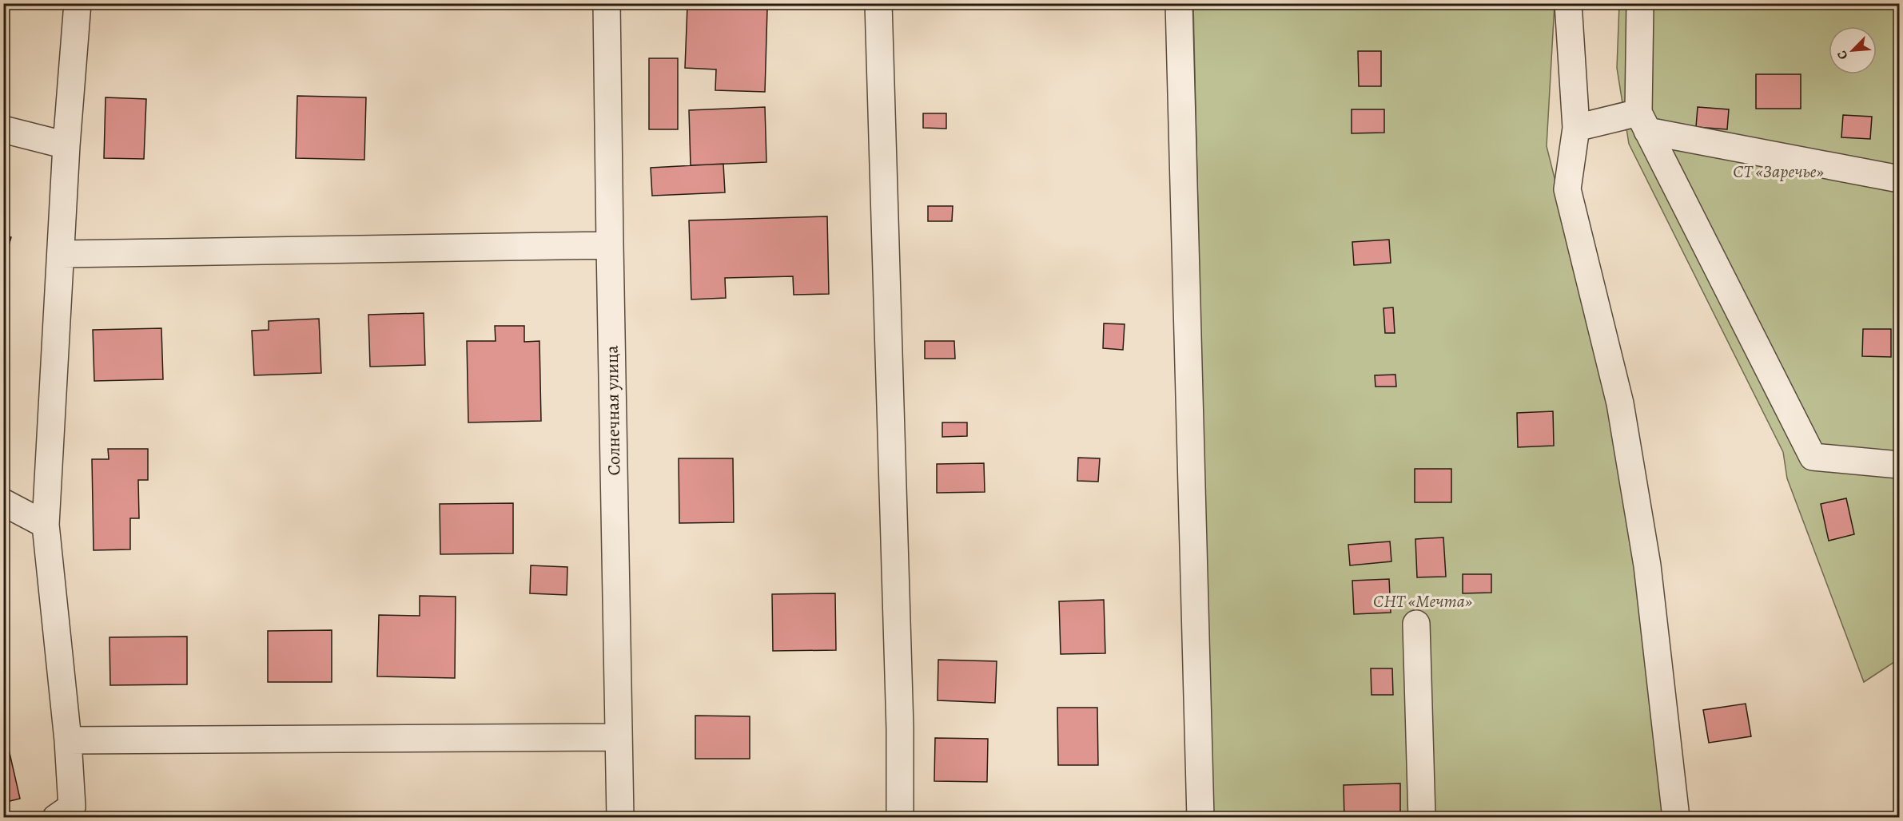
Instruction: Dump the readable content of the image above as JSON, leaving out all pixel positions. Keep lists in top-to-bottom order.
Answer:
{
  "streets": {
    "street": ["Солнечная улица"]
  },
  "parks": ["СТ «Заречье»", "СНТ «Мечта»"],
  "north": "bottom left"
}
